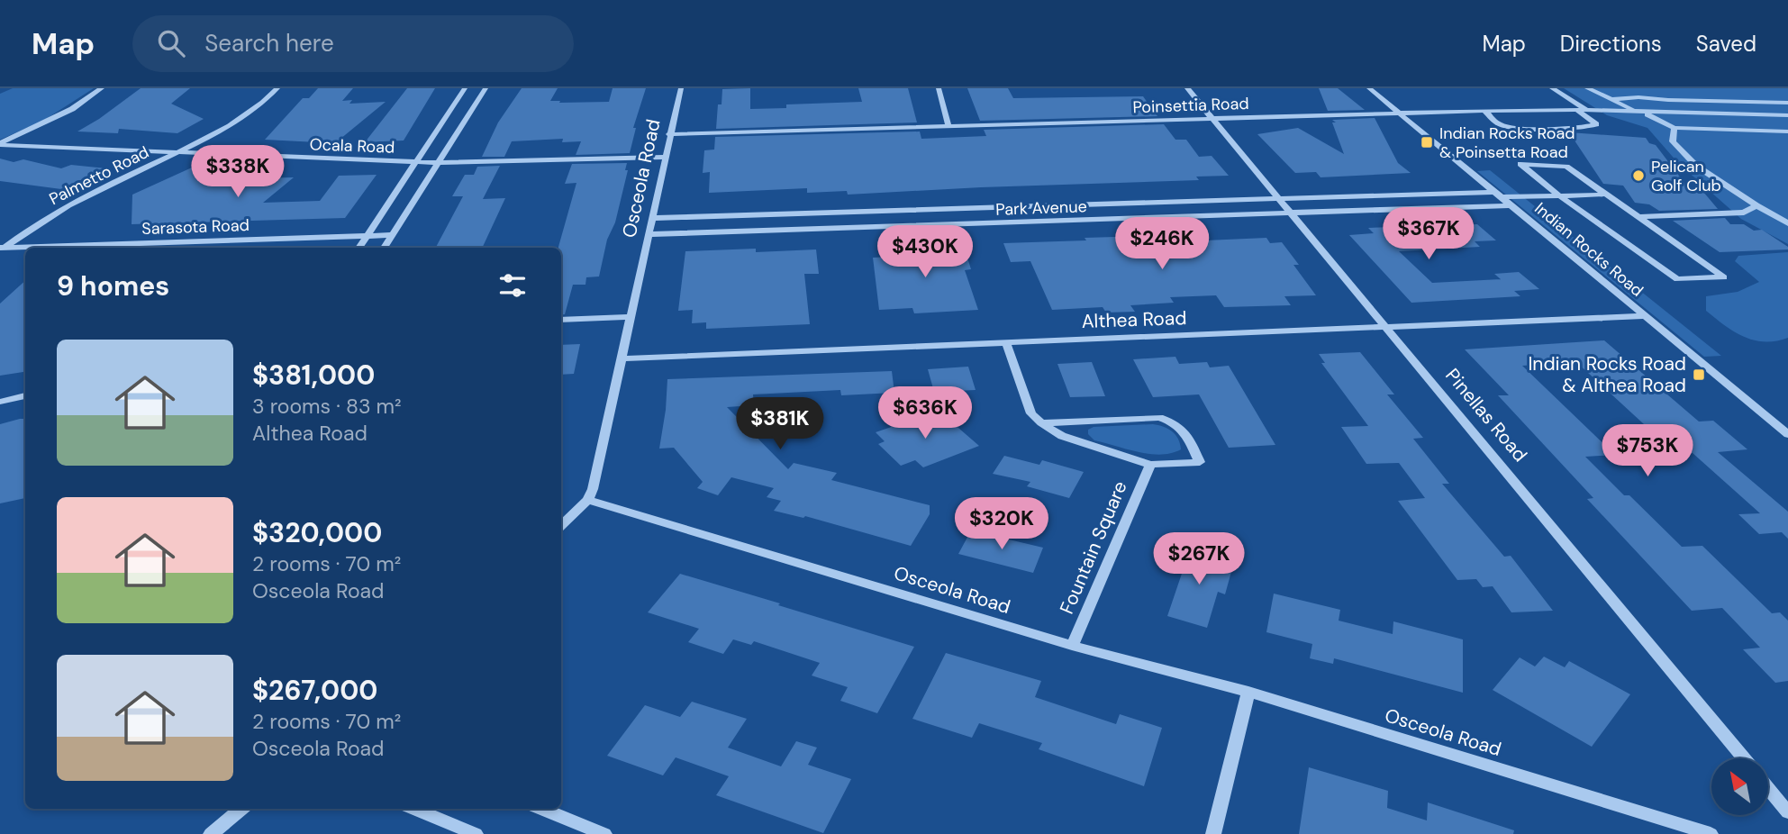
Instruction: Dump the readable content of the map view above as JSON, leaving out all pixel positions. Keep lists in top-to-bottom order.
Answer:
{
  "streets": {
    "street": [
      "Poinsettia Road",
      "Ocala Road",
      "Palmetto Road",
      "Osceola Road",
      "Park Avenue",
      "Sarasota Road",
      "Indian Rocks Road",
      "Althea Road",
      "Pinellas Road",
      "Fountain Square"
    ]
  },
  "crossings": [
    ["Poinsettia Road", "Osceola Road"],
    ["Poinsettia Road", "Indian Rocks Road"],
    ["Poinsettia Road", "Pinellas Road"],
    ["Ocala Road", "Palmetto Road"],
    ["Ocala Road", "Osceola Road"],
    ["Palmetto Road", "Sarasota Road"],
    ["Osceola Road", "Park Avenue"],
    ["Osceola Road", "Althea Road"],
    ["Osceola Road", "Fountain Square"],
    ["Park Avenue", "Indian Rocks Road"],
    ["Park Avenue", "Pinellas Road"],
    ["Indian Rocks Road", "Althea Road"],
    ["Althea Road", "Pinellas Road"]
  ],
  "places": {
    "transit": ["Indian Rocks Road & Poinsetta Road", "Indian Rocks Road & Althea Road"],
    "other": ["Pelican Golf Club"]
  },
  "north": "top left",
  "page": {
    "header": "Map",
    "search": "Search here",
    "nav": ["Map", "Directions", "Saved"],
    "price": [
      "$338K",
      "$367K",
      "$246K",
      "$430K",
      "$636K",
      "$381K",
      "$753K",
      "$320K",
      "$267K"
    ],
    "heading": "9 homes",
    "list": [
      {
        "name": "$381,000",
        "note": "3 rooms · 83 m² · Althea Road"
      },
      {
        "name": "$320,000",
        "note": "2 rooms · 70 m² · Osceola Road"
      },
      {
        "name": "$267,000",
        "note": "2 rooms · 70 m² · Osceola Road"
      }
    ]
  }
}
